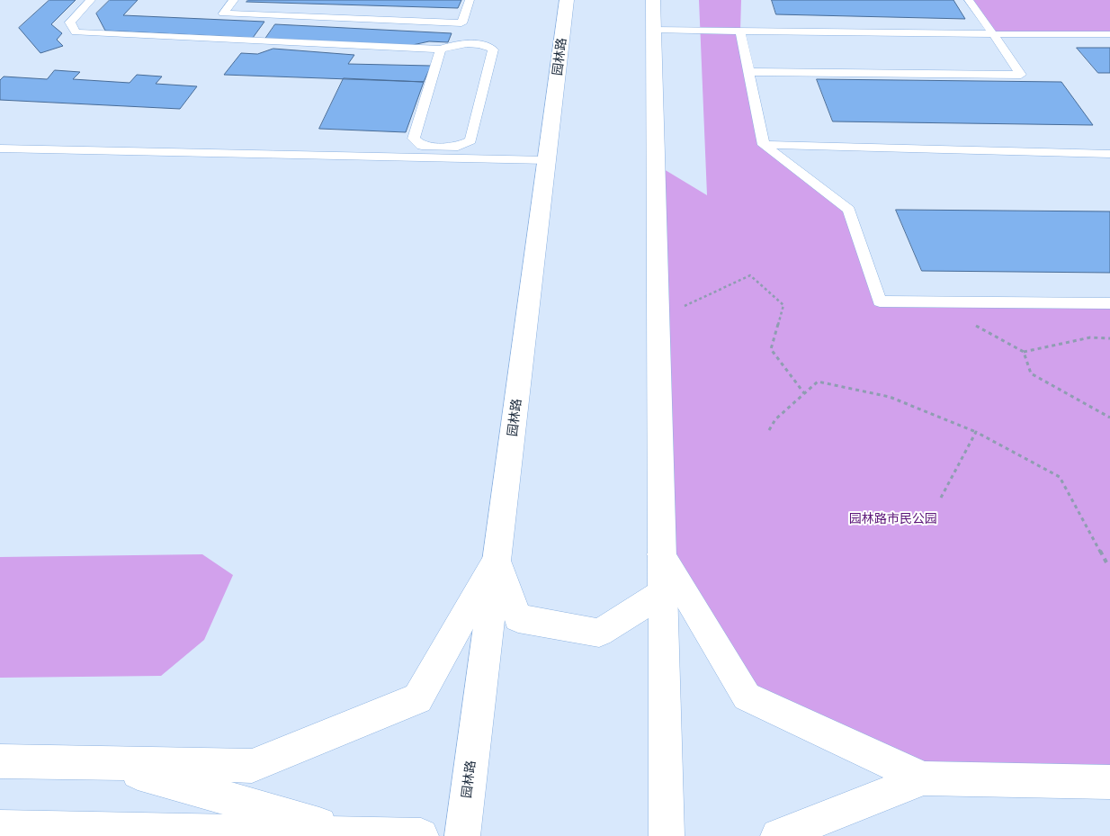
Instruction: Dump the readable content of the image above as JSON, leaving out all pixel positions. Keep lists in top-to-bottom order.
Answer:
{
  "streets": {
    "main road": ["园林路"]
  },
  "parks": ["园林路市民公园"]
}
